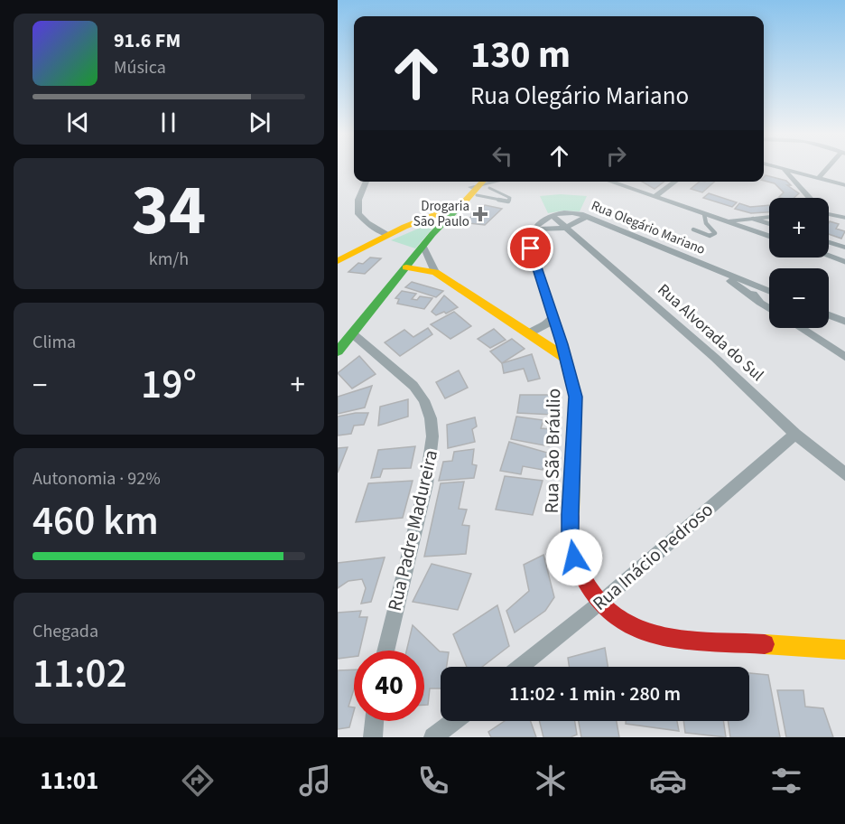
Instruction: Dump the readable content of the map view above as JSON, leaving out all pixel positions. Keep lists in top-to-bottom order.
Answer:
{
  "streets": {
    "main road": ["Rua São Bráulio"],
    "street": [
      "Rua Olegário Mariano",
      "Rua Alvorada do Sul",
      "Rua Padre Madureira",
      "Rua Inácio Pedroso"
    ]
  },
  "crossings": [
    ["Rua Olegário Mariano", "Rua Alvorada do Sul"],
    ["Rua Alvorada do Sul", "Rua Inácio Pedroso"],
    ["Rua São Bráulio", "Rua Inácio Pedroso"]
  ],
  "places": {
    "health": ["Drogaria São Paulo"]
  },
  "page": {
    "turn": ["130 m", "Rua Olegário Mariano"],
    "song": ["91.6 FM", "Música"],
    "tile": [
      ["34", "km/h"],
      "Clima",
      ["Autonomia · 92%", "460 km"],
      ["Chegada", "11:02"]
    ],
    "map_buttons": ["+", "−"],
    "heat": ["−", "19°", "+"],
    "limit": "40",
    "trip": "11:02 · 1 min · 280 m",
    "tabs": "11:01"
  }
}
